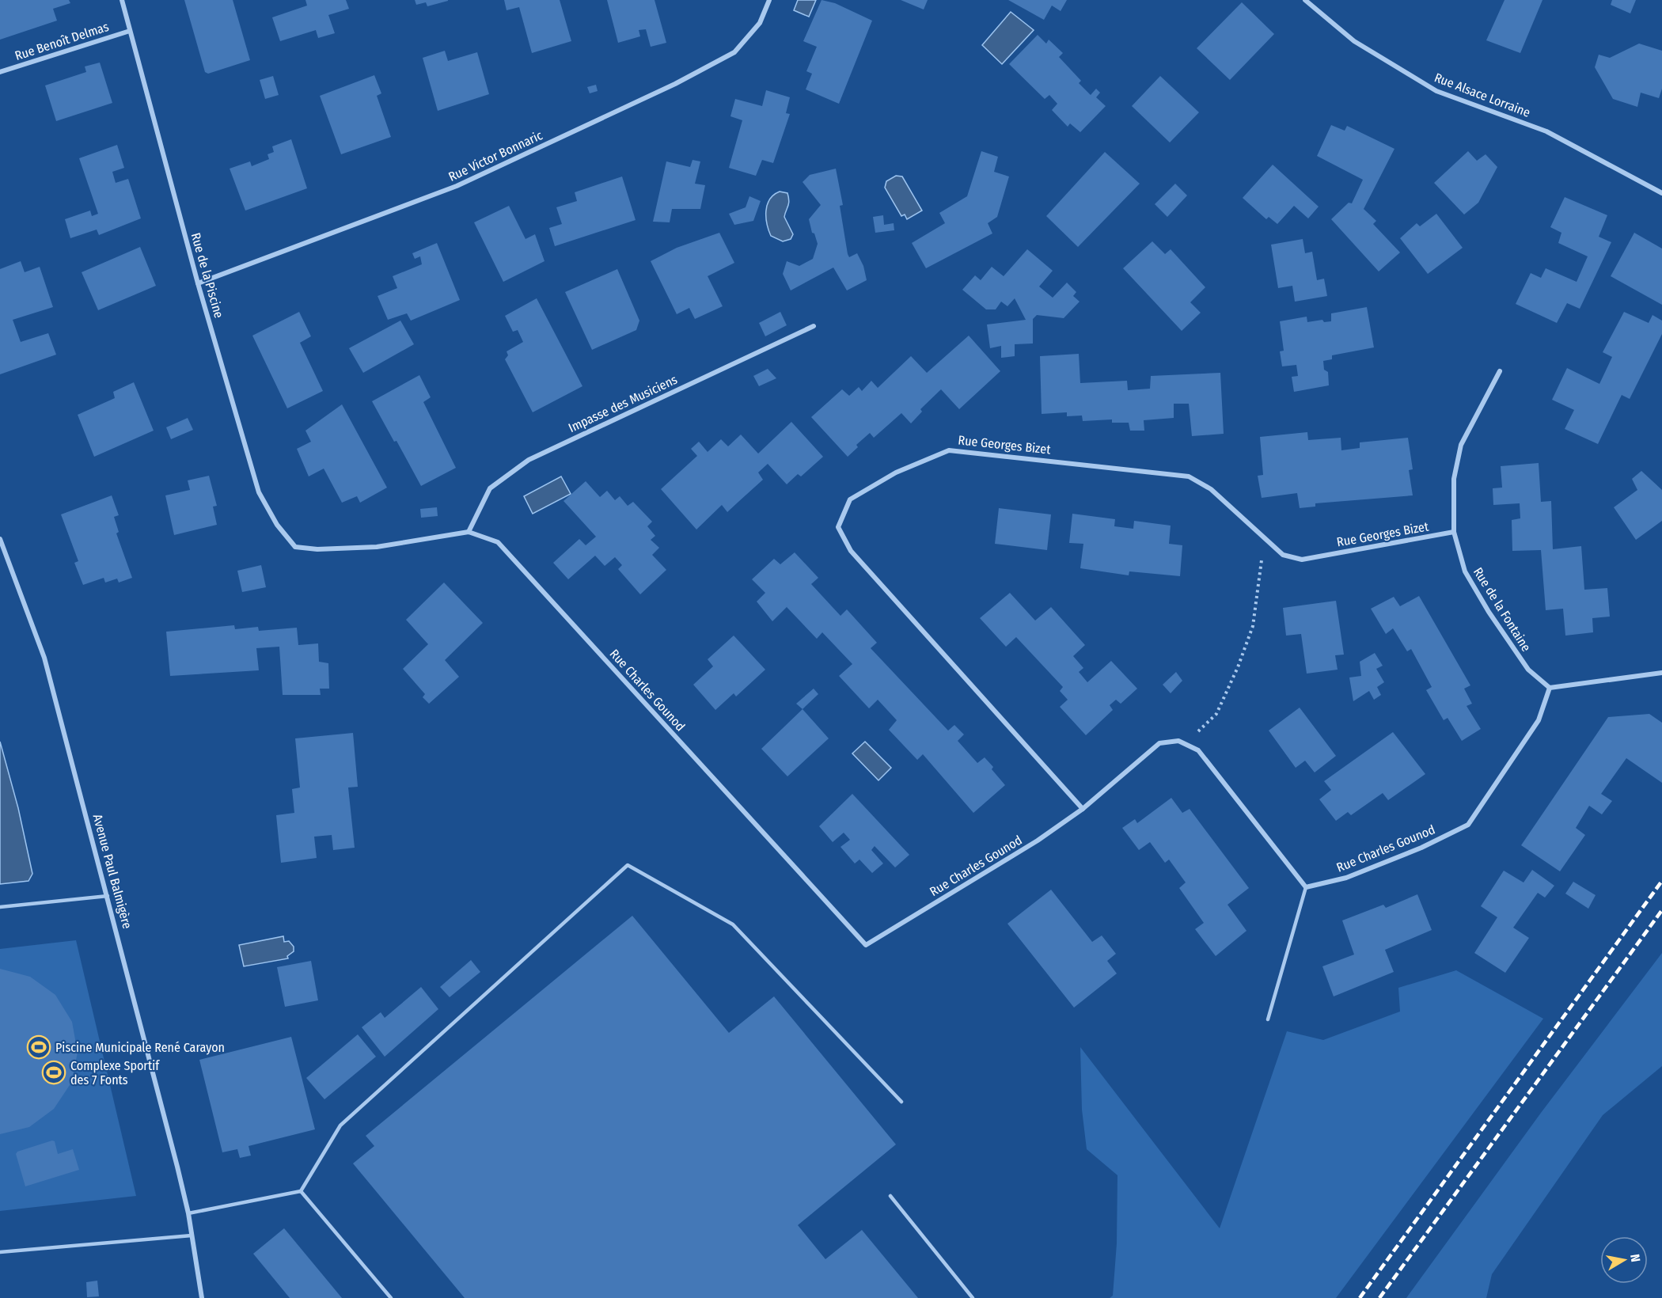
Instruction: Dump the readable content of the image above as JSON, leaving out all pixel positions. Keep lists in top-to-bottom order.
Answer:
{
  "streets": {
    "street": [
      "Rue Benoît Delmas",
      "Rue Alsace Lorraine",
      "Rue Victor Bonnaric",
      "Rue de la Piscine",
      "Impasse des Musiciens",
      "Rue Georges Bizet",
      "Rue de la Fontaine",
      "Rue Charles Gounod",
      "Avenue Paul Balmigère"
    ]
  },
  "crossings": [
    ["Rue Benoît Delmas", "Rue de la Piscine"],
    ["Rue Victor Bonnaric", "Rue de la Piscine"],
    ["Rue de la Piscine", "Rue Charles Gounod"],
    ["Impasse des Musiciens", "Rue Charles Gounod"],
    ["Rue Georges Bizet", "Rue de la Fontaine"],
    ["Rue Georges Bizet", "Rue Charles Gounod"],
    ["Rue de la Fontaine", "Rue Charles Gounod"]
  ],
  "places": {
    "sports": ["Piscine Municipale René Carayon", "Complexe Sportif des 7 Fonts"]
  },
  "north": "right"
}
